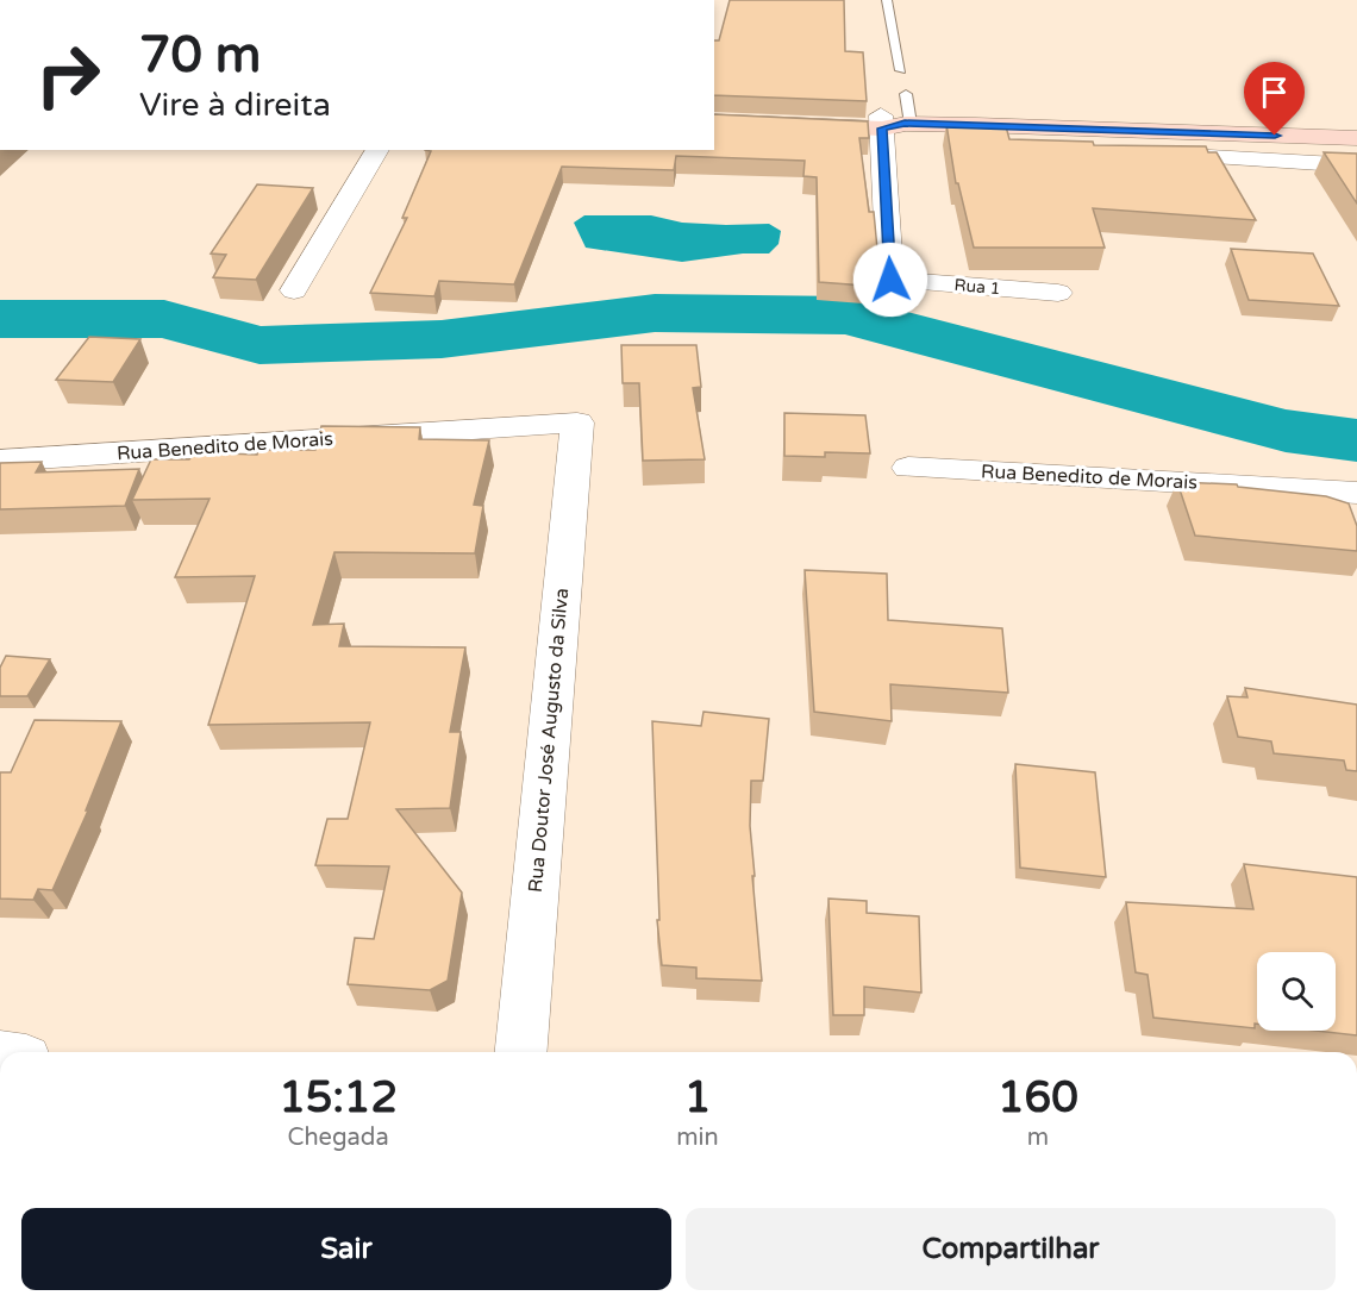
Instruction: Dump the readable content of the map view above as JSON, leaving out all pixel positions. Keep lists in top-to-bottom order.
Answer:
{
  "streets": {
    "street": ["Rua 1", "Rua Benedito de Morais", "Rua Doutor José Augusto da Silva"]
  },
  "crossings": [
    ["Rua Benedito de Morais", "Rua Doutor José Augusto da Silva"]
  ],
  "page": {
    "turn": ["70 m", "Vire à direita"],
    "eta": [
      "15:12",
      "Chegada",
      "1",
      "min",
      "160",
      "m"
    ],
    "buttons": ["Sair", "Compartilhar"]
  }
}
